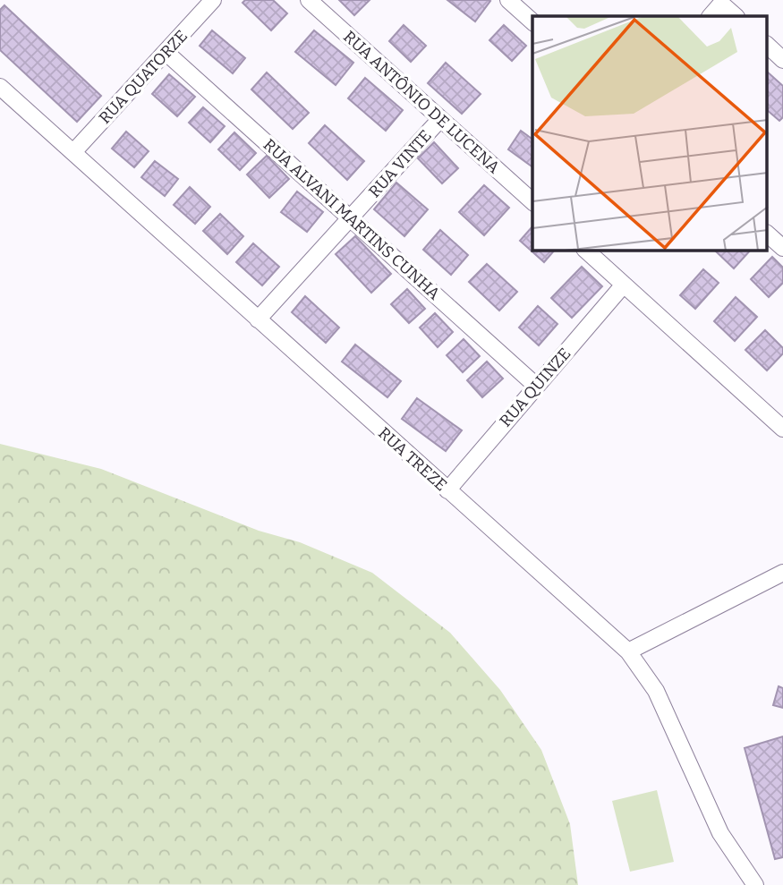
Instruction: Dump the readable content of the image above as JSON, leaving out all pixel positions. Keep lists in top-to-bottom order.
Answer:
{
  "streets": {
    "lane": [
      "RUA QUATORZE",
      "RUA ANTÔNIO DE LUCENA",
      "RUA VINTE",
      "RUA ALVANI MARTINS CUNHA",
      "RUA QUINZE",
      "RUA TREZE"
    ]
  },
  "crossings": [
    ["RUA QUATORZE", "RUA ALVANI MARTINS CUNHA"],
    ["RUA QUATORZE", "RUA TREZE"],
    ["RUA ANTÔNIO DE LUCENA", "RUA VINTE"],
    ["RUA VINTE", "RUA ALVANI MARTINS CUNHA"],
    ["RUA VINTE", "RUA TREZE"],
    ["RUA ALVANI MARTINS CUNHA", "RUA QUINZE"],
    ["RUA QUINZE", "RUA TREZE"]
  ]
}
